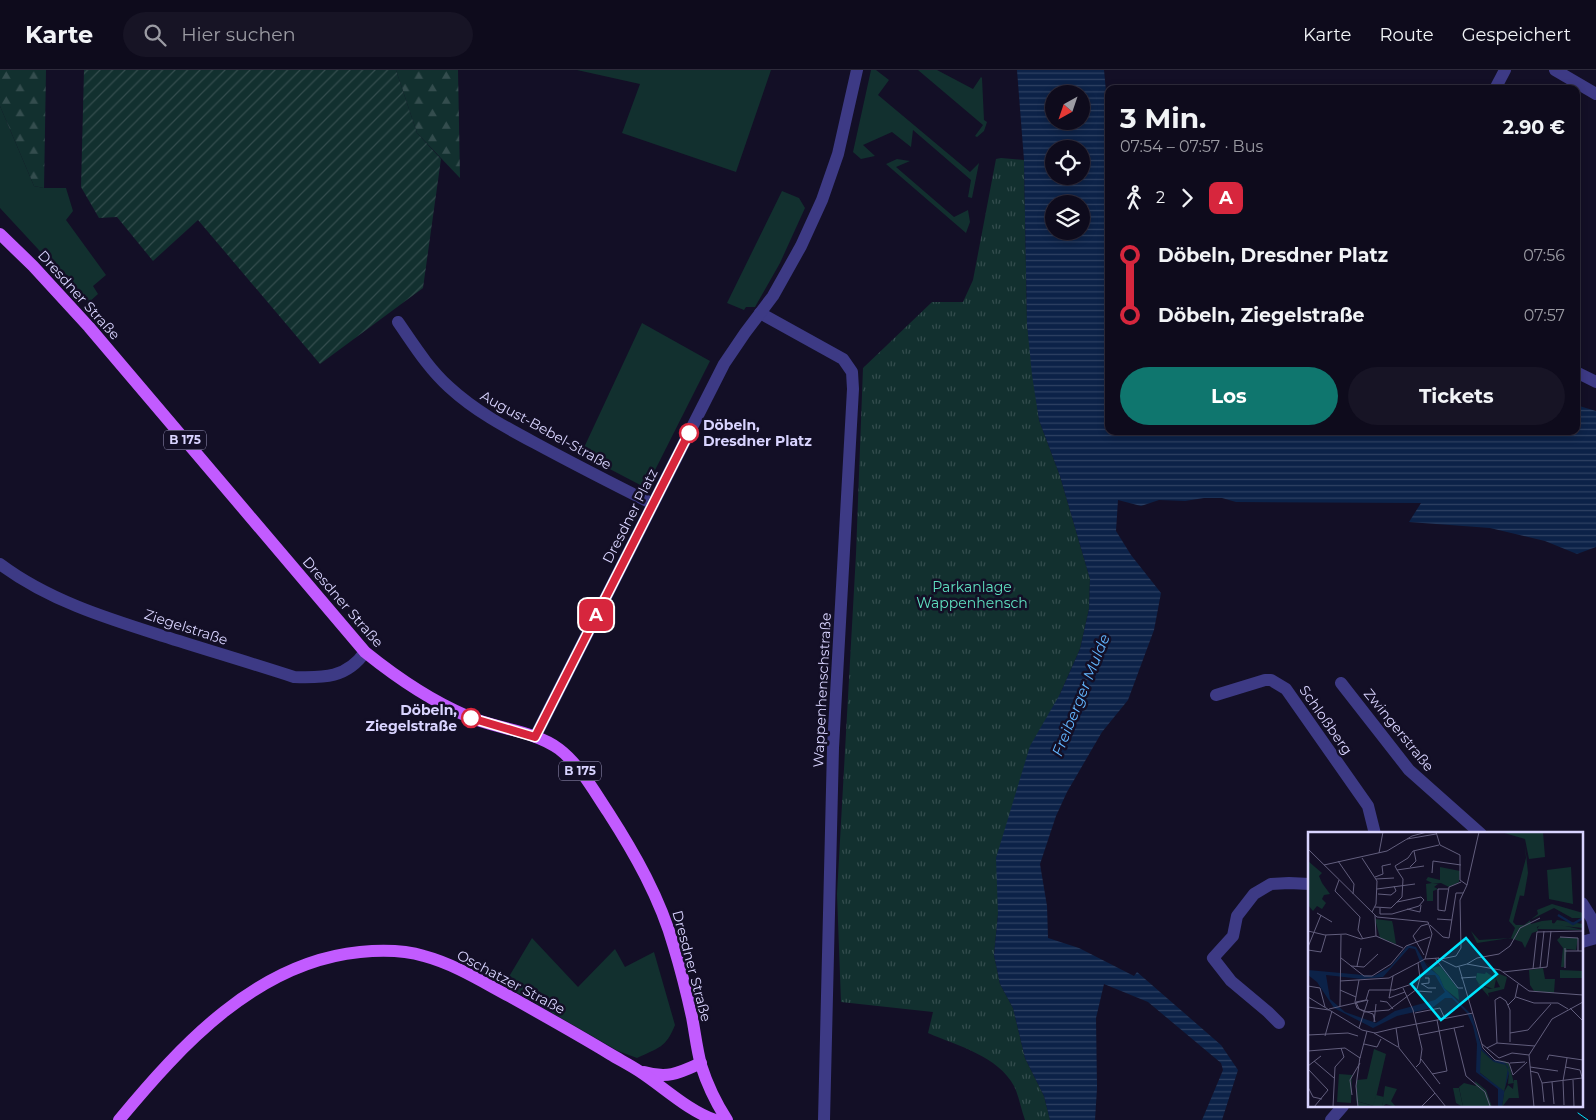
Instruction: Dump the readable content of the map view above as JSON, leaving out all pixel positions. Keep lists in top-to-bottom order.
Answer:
{
  "streets": {
    "main road": ["Dresdner Straße", "B 175", "Oschatzer Straße"],
    "street": [
      "August-Bebel-Straße",
      "Dresdner Platz",
      "Ziegelstraße",
      "Wappenhenschstraße",
      "Schloßberg",
      "Zwingerstraße"
    ]
  },
  "crossings": [
    ["Dresdner Straße", "Dresdner Platz"],
    ["Dresdner Straße", "Ziegelstraße"],
    ["Dresdner Straße", "Oschatzer Straße"],
    ["August-Bebel-Straße", "Dresdner Platz"],
    ["Dresdner Platz", "Wappenhenschstraße"]
  ],
  "water": ["Freiberger Mulde"],
  "parks": ["Parkanlage Wappenhensch"],
  "places": ["Döbeln, Dresdner Platz", "Döbeln, Ziegelstraße"],
  "lines": ["bus line A"],
  "north": "bottom left",
  "page": {
    "header": "Karte",
    "search": "Hier suchen",
    "nav": ["Karte", "Route", "Gespeichert"],
    "on_map": "A",
    "heading": ["3 Min.", "07:54 – 07:57 · Bus", "2.90 €"],
    "legs": ["2", "A"],
    "list": [
      {
        "name": "Döbeln, Dresdner Platz",
        "value": "07:56"
      },
      {
        "name": "Döbeln, Ziegelstraße",
        "value": "07:57"
      }
    ],
    "buttons": ["Los", "Tickets"]
  }
}
